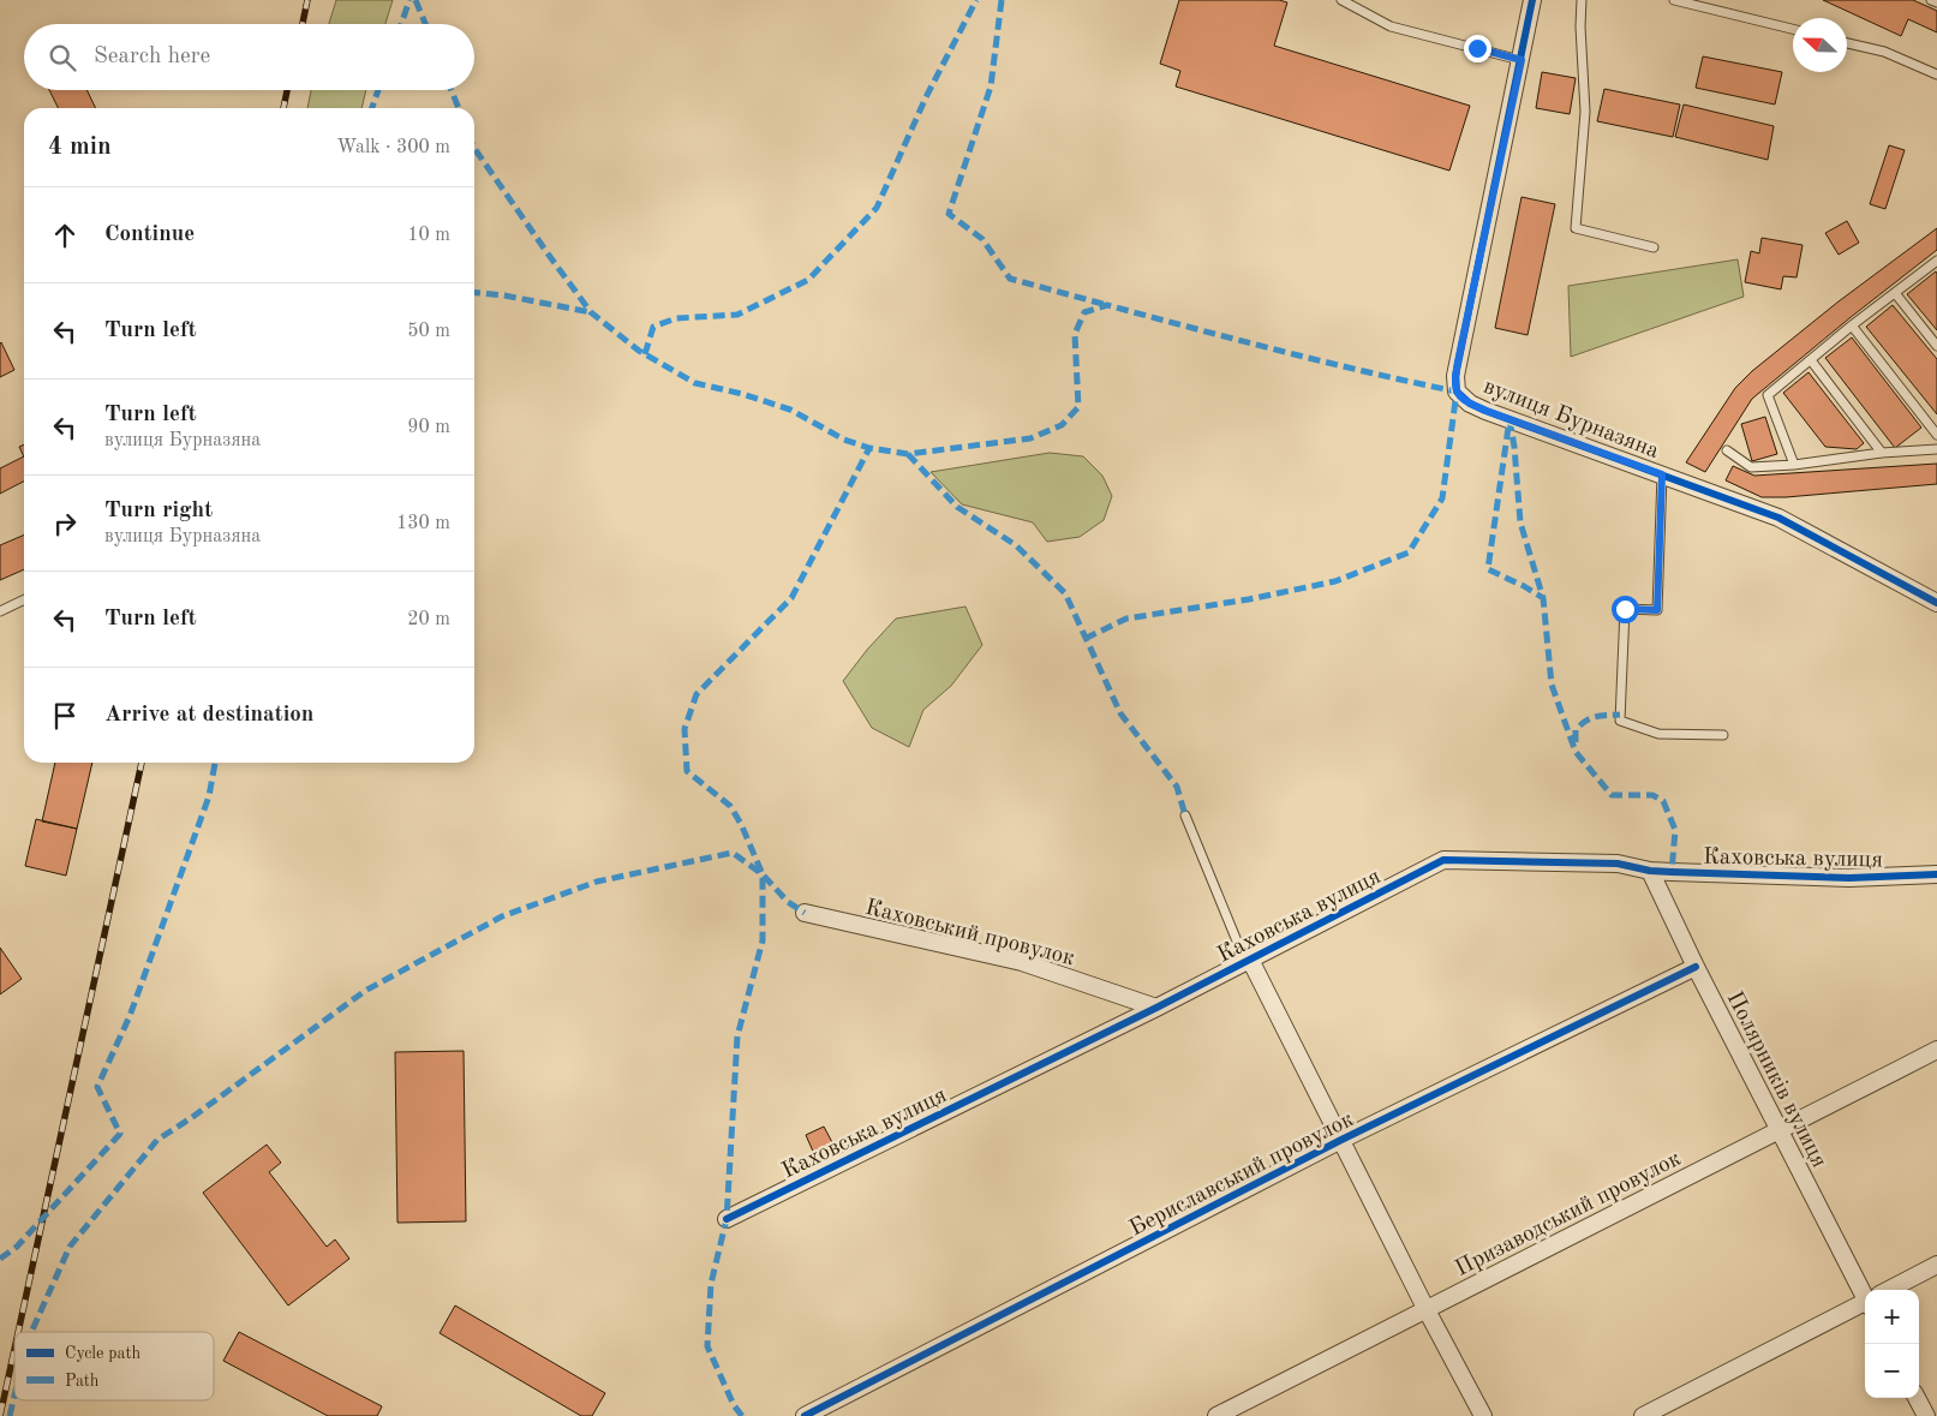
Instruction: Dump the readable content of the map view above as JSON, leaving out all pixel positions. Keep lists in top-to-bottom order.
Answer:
{
  "streets": {
    "street": [
      "вулиця Бурназяна",
      "Каховська вулиця",
      "Каховський провулок",
      "Полярників вулиця",
      "Бериславський провулок",
      "Призаводський провулок"
    ]
  },
  "crossings": [
    ["Каховська вулиця", "Каховський провулок"],
    ["Каховська вулиця", "Полярників вулиця"],
    ["Полярників вулиця", "Бериславський провулок"],
    ["Полярників вулиця", "Призаводський провулок"]
  ],
  "legend": ["Cycle path", "Path"],
  "north": "left",
  "page": {
    "search": "Search here",
    "heading": ["4 min", "Walk · 300 m"],
    "list": [
      ["Continue", "10 m"],
      ["Turn left", "50 m"],
      ["Turn left", "вулиця Бурназяна", "90 m"],
      ["Turn right", "вулиця Бурназяна", "130 m"],
      ["Turn left", "20 m"],
      "Arrive at destination"
    ],
    "map_buttons": ["+", "−"]
  }
}
